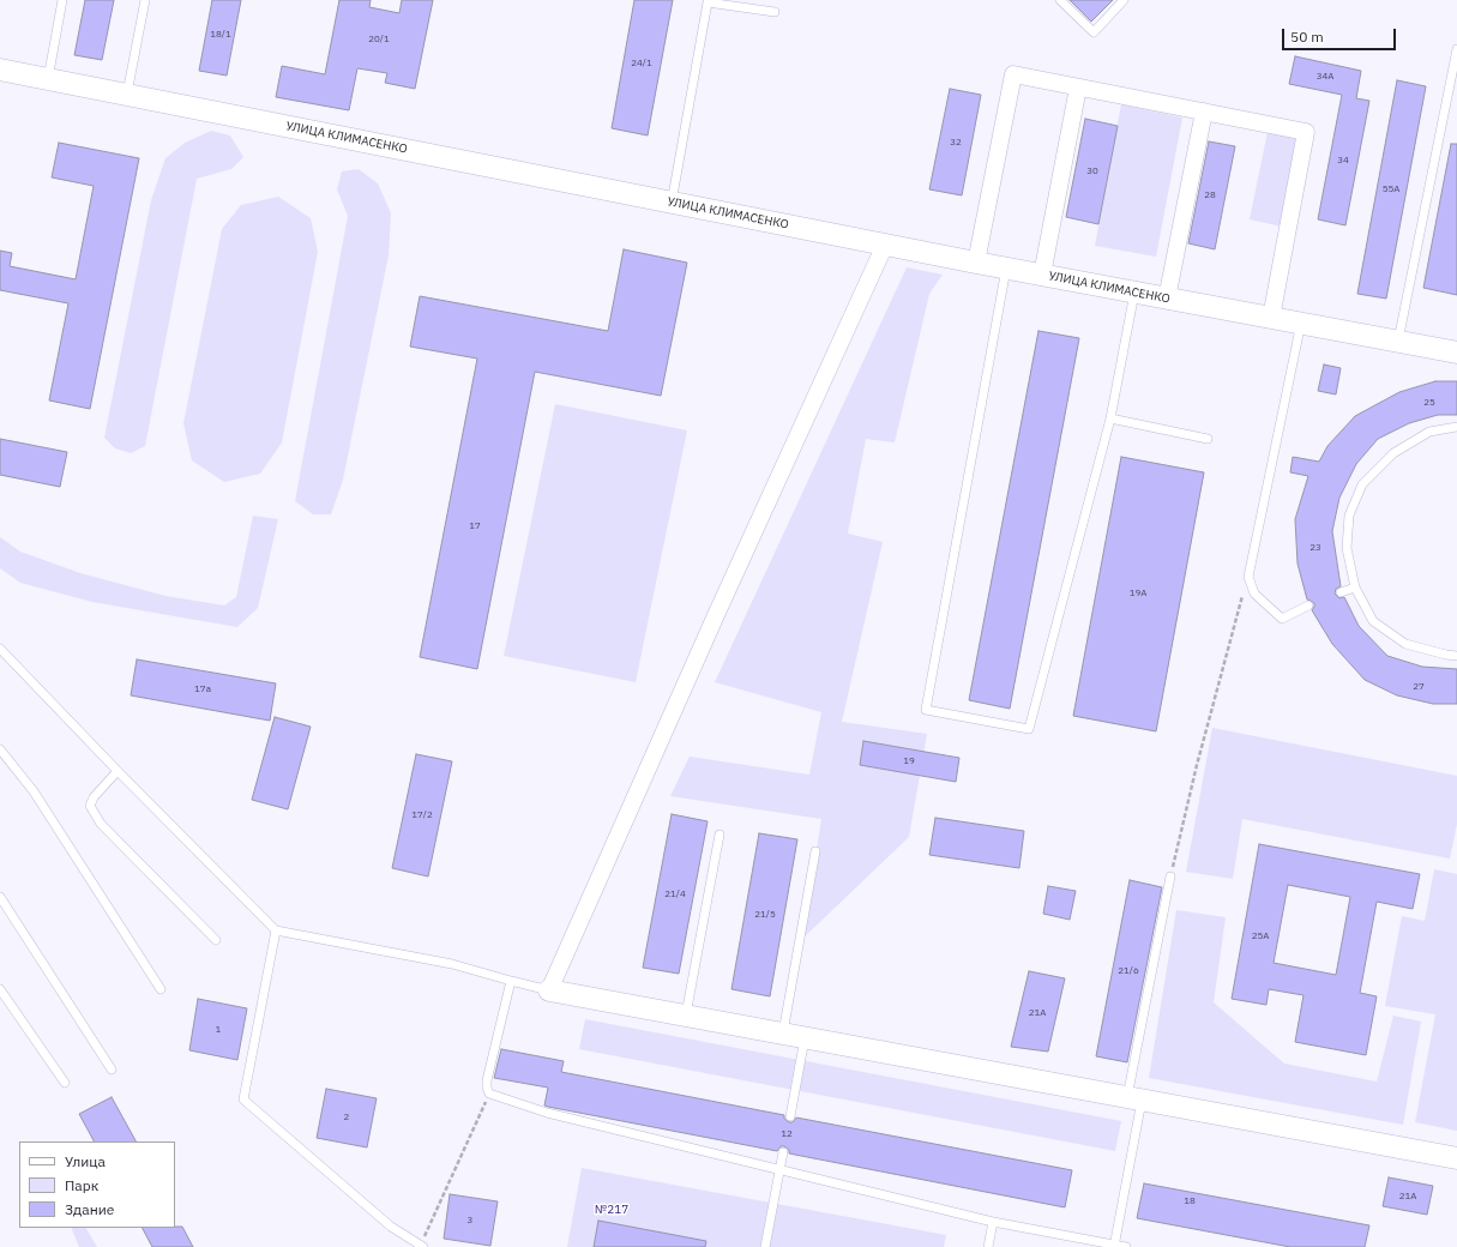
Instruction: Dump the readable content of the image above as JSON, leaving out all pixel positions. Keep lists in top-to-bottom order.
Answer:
{
  "streets": {
    "street": ["УЛИЦА КЛИМАСЕНКО"]
  },
  "parks": ["№217"],
  "house_numbers": [
    "18/1",
    "20/1",
    "24/1",
    "34А",
    "32",
    "34",
    "30",
    "55А",
    "28",
    "25",
    "17",
    "23",
    "19А",
    "27",
    "17а",
    "19",
    "17/2",
    "21/4",
    "21/5",
    "25А",
    "21/6",
    "21А",
    "1",
    "2",
    "12",
    "21А",
    "18",
    "3"
  ],
  "legend": ["Улица", "Парк", "Здание"],
  "scale_bar": "50 m"
}
